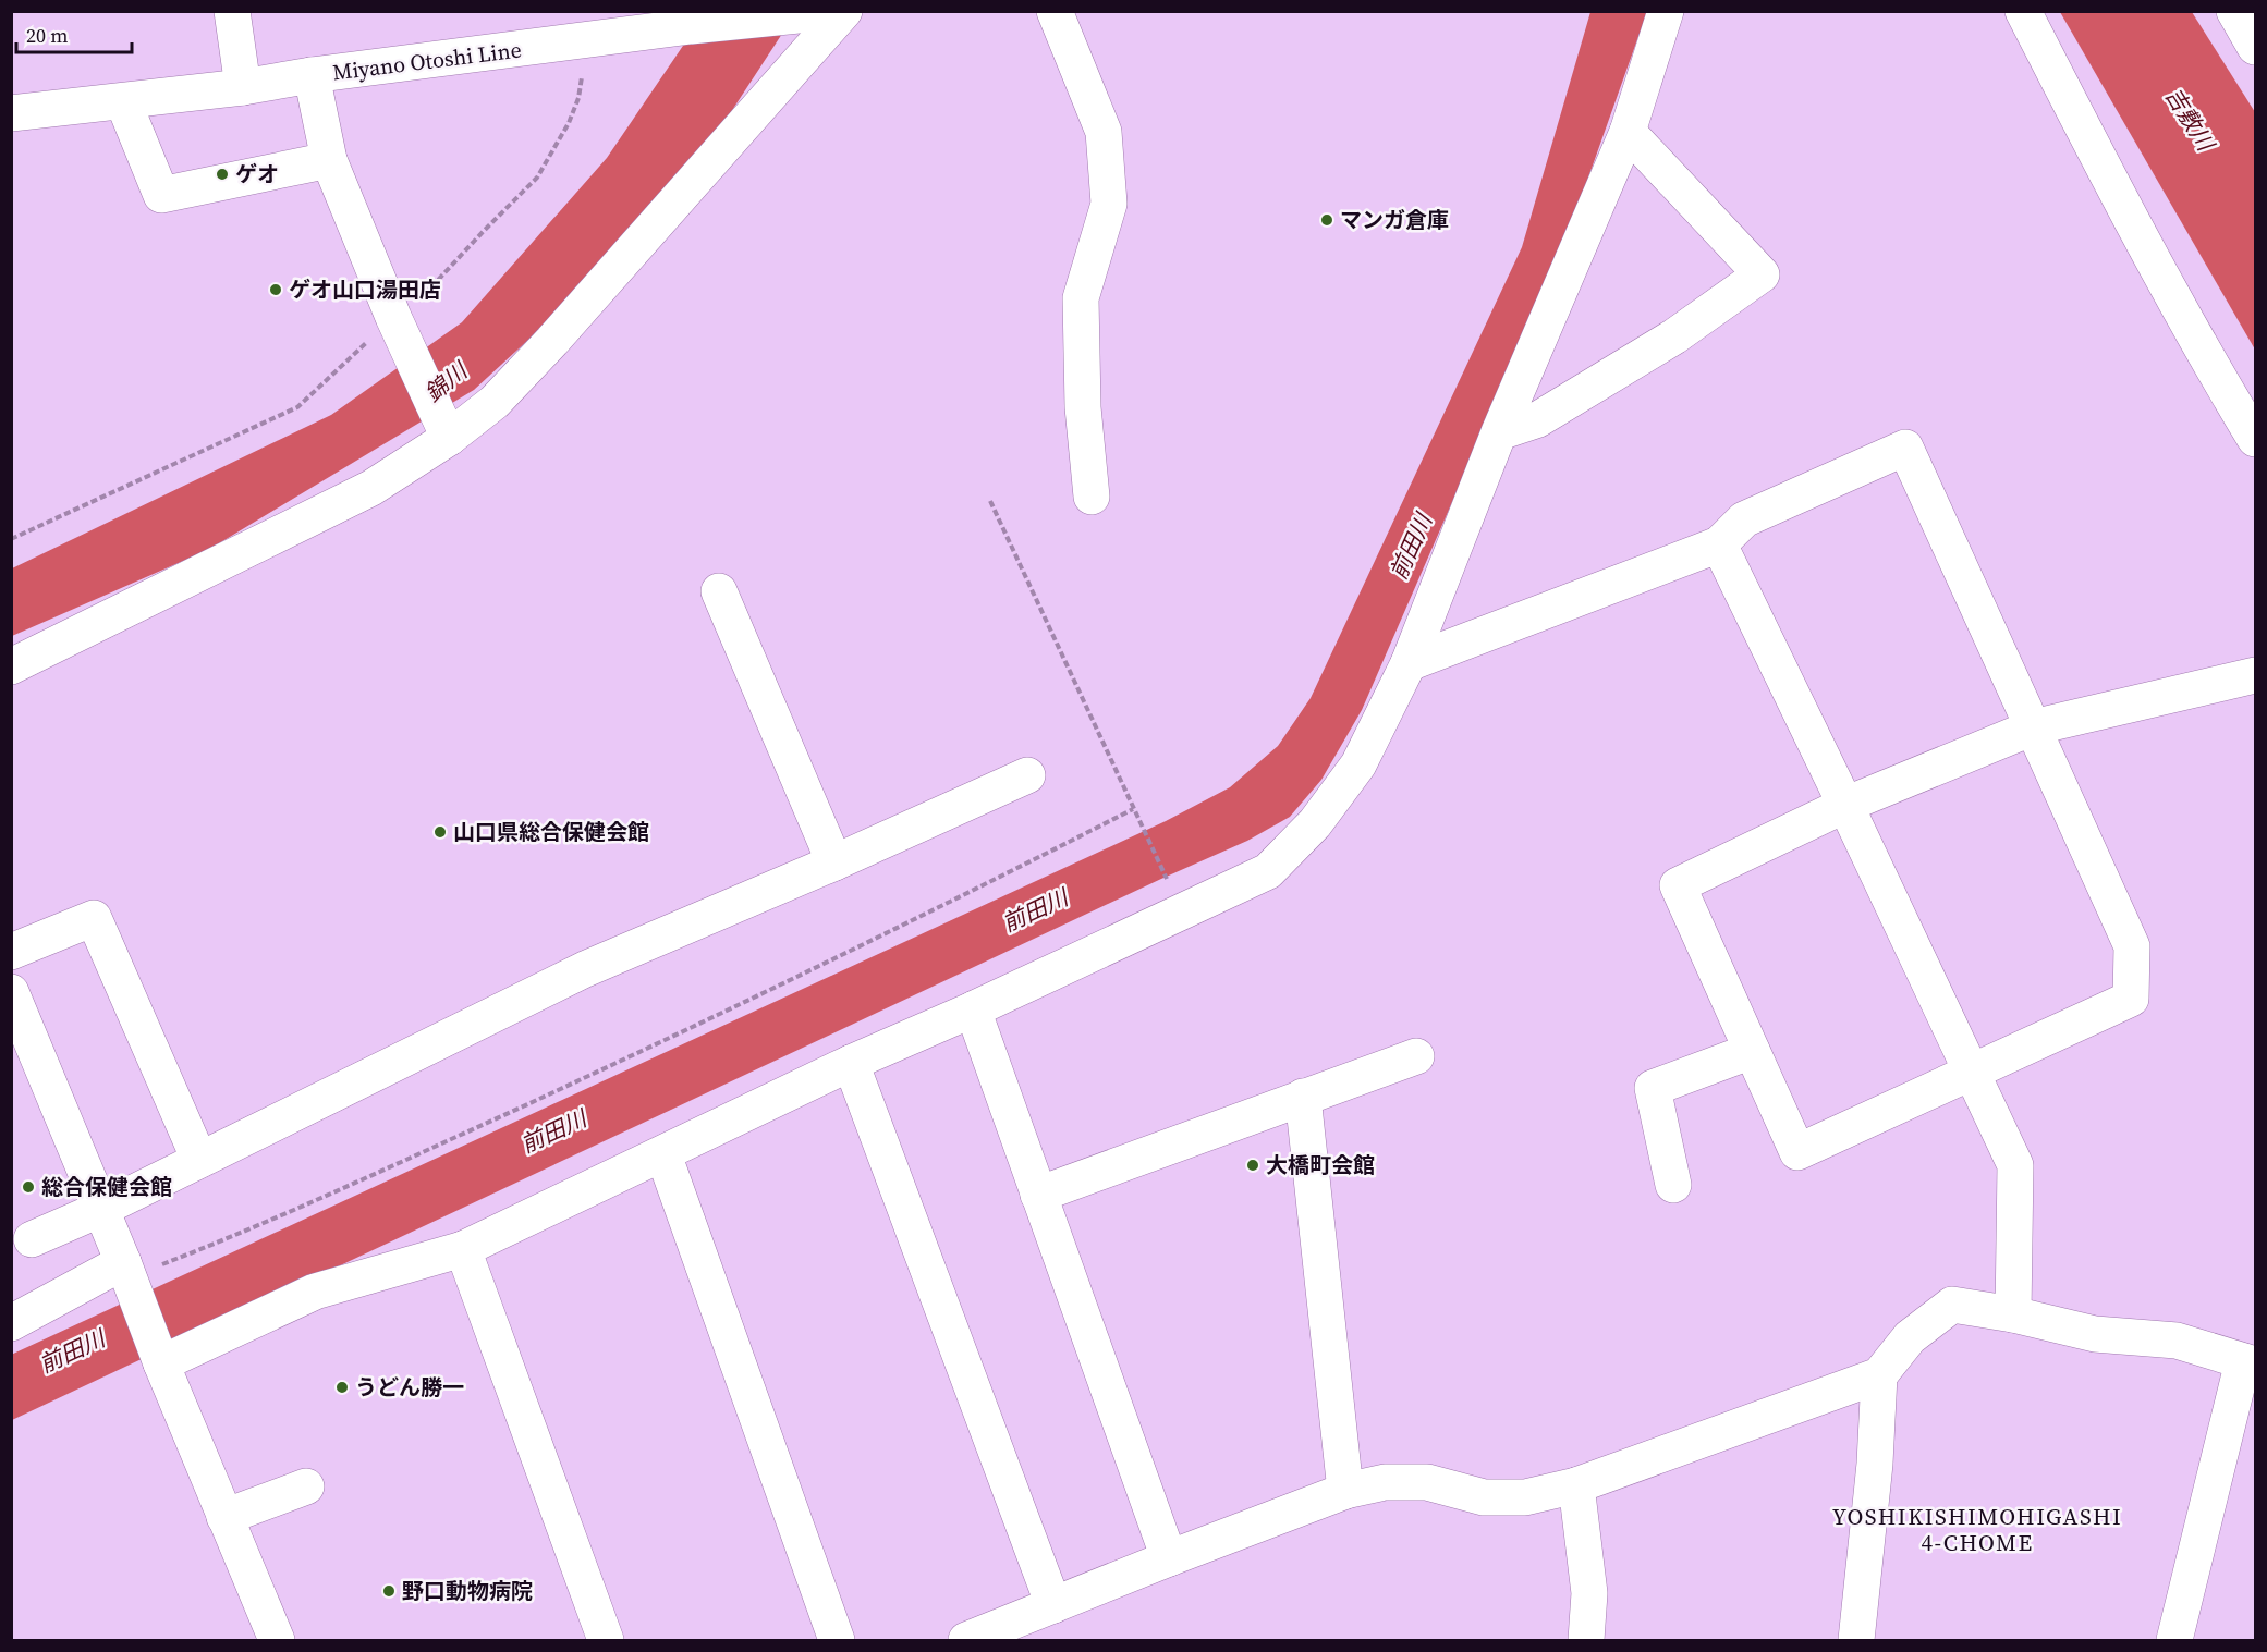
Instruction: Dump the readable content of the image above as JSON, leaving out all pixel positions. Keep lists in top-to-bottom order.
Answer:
{
  "streets": {
    "street": ["Miyano Otoshi Line"]
  },
  "districts": ["YOSHIKISHIMOHIGASHI 4-CHOME"],
  "water": ["吉敷川", "錦川", "前田川"],
  "places": [
    "ゲオ",
    "マンガ倉庫",
    "ゲオ山口湯田店",
    "山口県総合保健会館",
    "大橋町会館",
    "総合保健会館",
    "うどん勝一",
    "野口動物病院"
  ],
  "scale_bar": "20 m"
}
